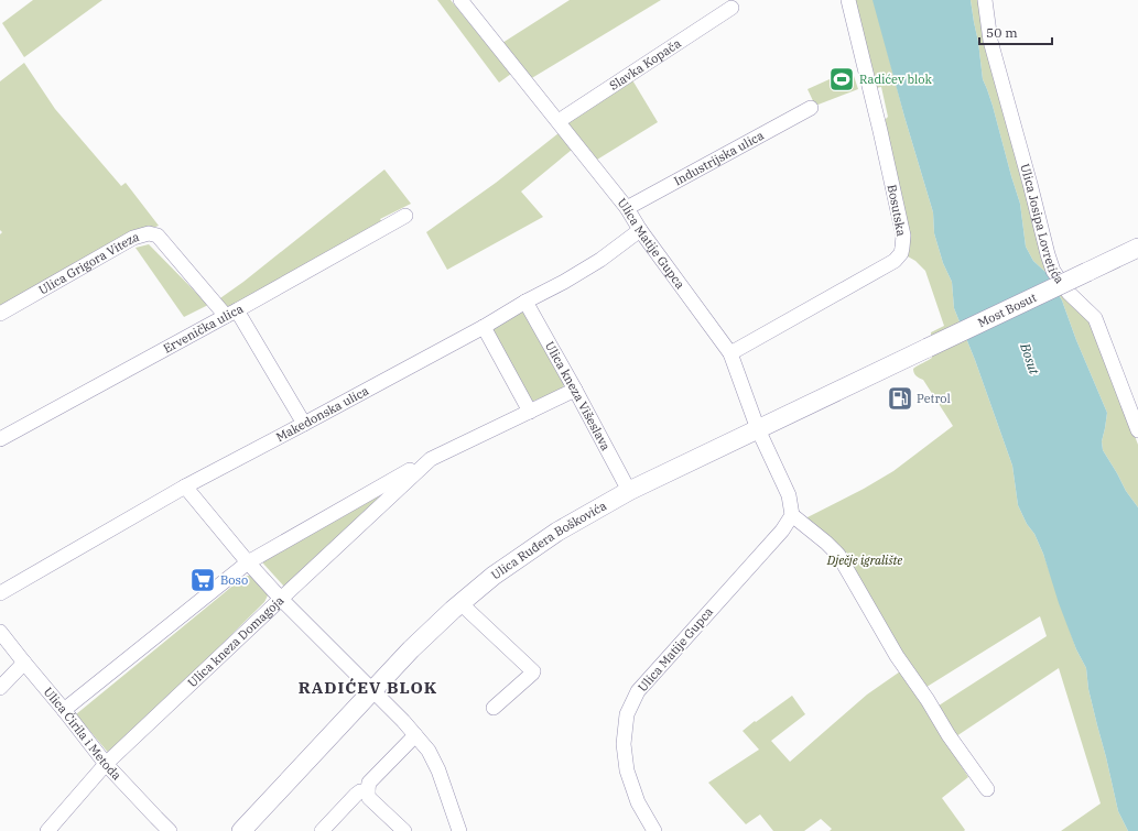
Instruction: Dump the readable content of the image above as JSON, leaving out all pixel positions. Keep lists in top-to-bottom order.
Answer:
{
  "streets": {
    "main road": ["Most Bosut", "Ulica Ruđera Boškovića"],
    "street": [
      "Slavka Kopača",
      "Industrijska ulica",
      "Bosutska",
      "Ulica Josipa Lovretića",
      "Ulica Matije Gupca",
      "Ulica Grigora Viteza",
      "Ervenička ulica",
      "Ulica kneza Višeslava",
      "Makedonska ulica",
      "Ulica kneza Domagoja",
      "Ulica Ćirila i Metoda"
    ]
  },
  "crossings": [
    ["Slavka Kopača", "Ulica Matije Gupca"],
    ["Industrijska ulica", "Ulica Matije Gupca"],
    ["Bosutska", "Ulica Matije Gupca"],
    ["Ulica Matije Gupca", "Makedonska ulica"],
    ["Ulica Matije Gupca", "Ulica Ruđera Boškovića"],
    ["Ulica Grigora Viteza", "Ervenička ulica"],
    ["Ulica Grigora Viteza", "Makedonska ulica"],
    ["Most Bosut", "Ulica Ruđera Boškovića"],
    ["Ulica kneza Višeslava", "Makedonska ulica"],
    ["Ulica kneza Višeslava", "Ulica Ruđera Boškovića"],
    ["Ulica kneza Višeslava", "Ulica kneza Domagoja"],
    ["Ulica kneza Domagoja", "Ulica Ćirila i Metoda"]
  ],
  "districts": ["RADIĆEV BLOK"],
  "water": ["Bosut"],
  "parks": ["Dječje igralište"],
  "places": {
    "sports": ["Radićev blok"],
    "fuel station": ["Petrol"],
    "supermarket": ["Boso"]
  },
  "scale_bar": "50 m"
}
